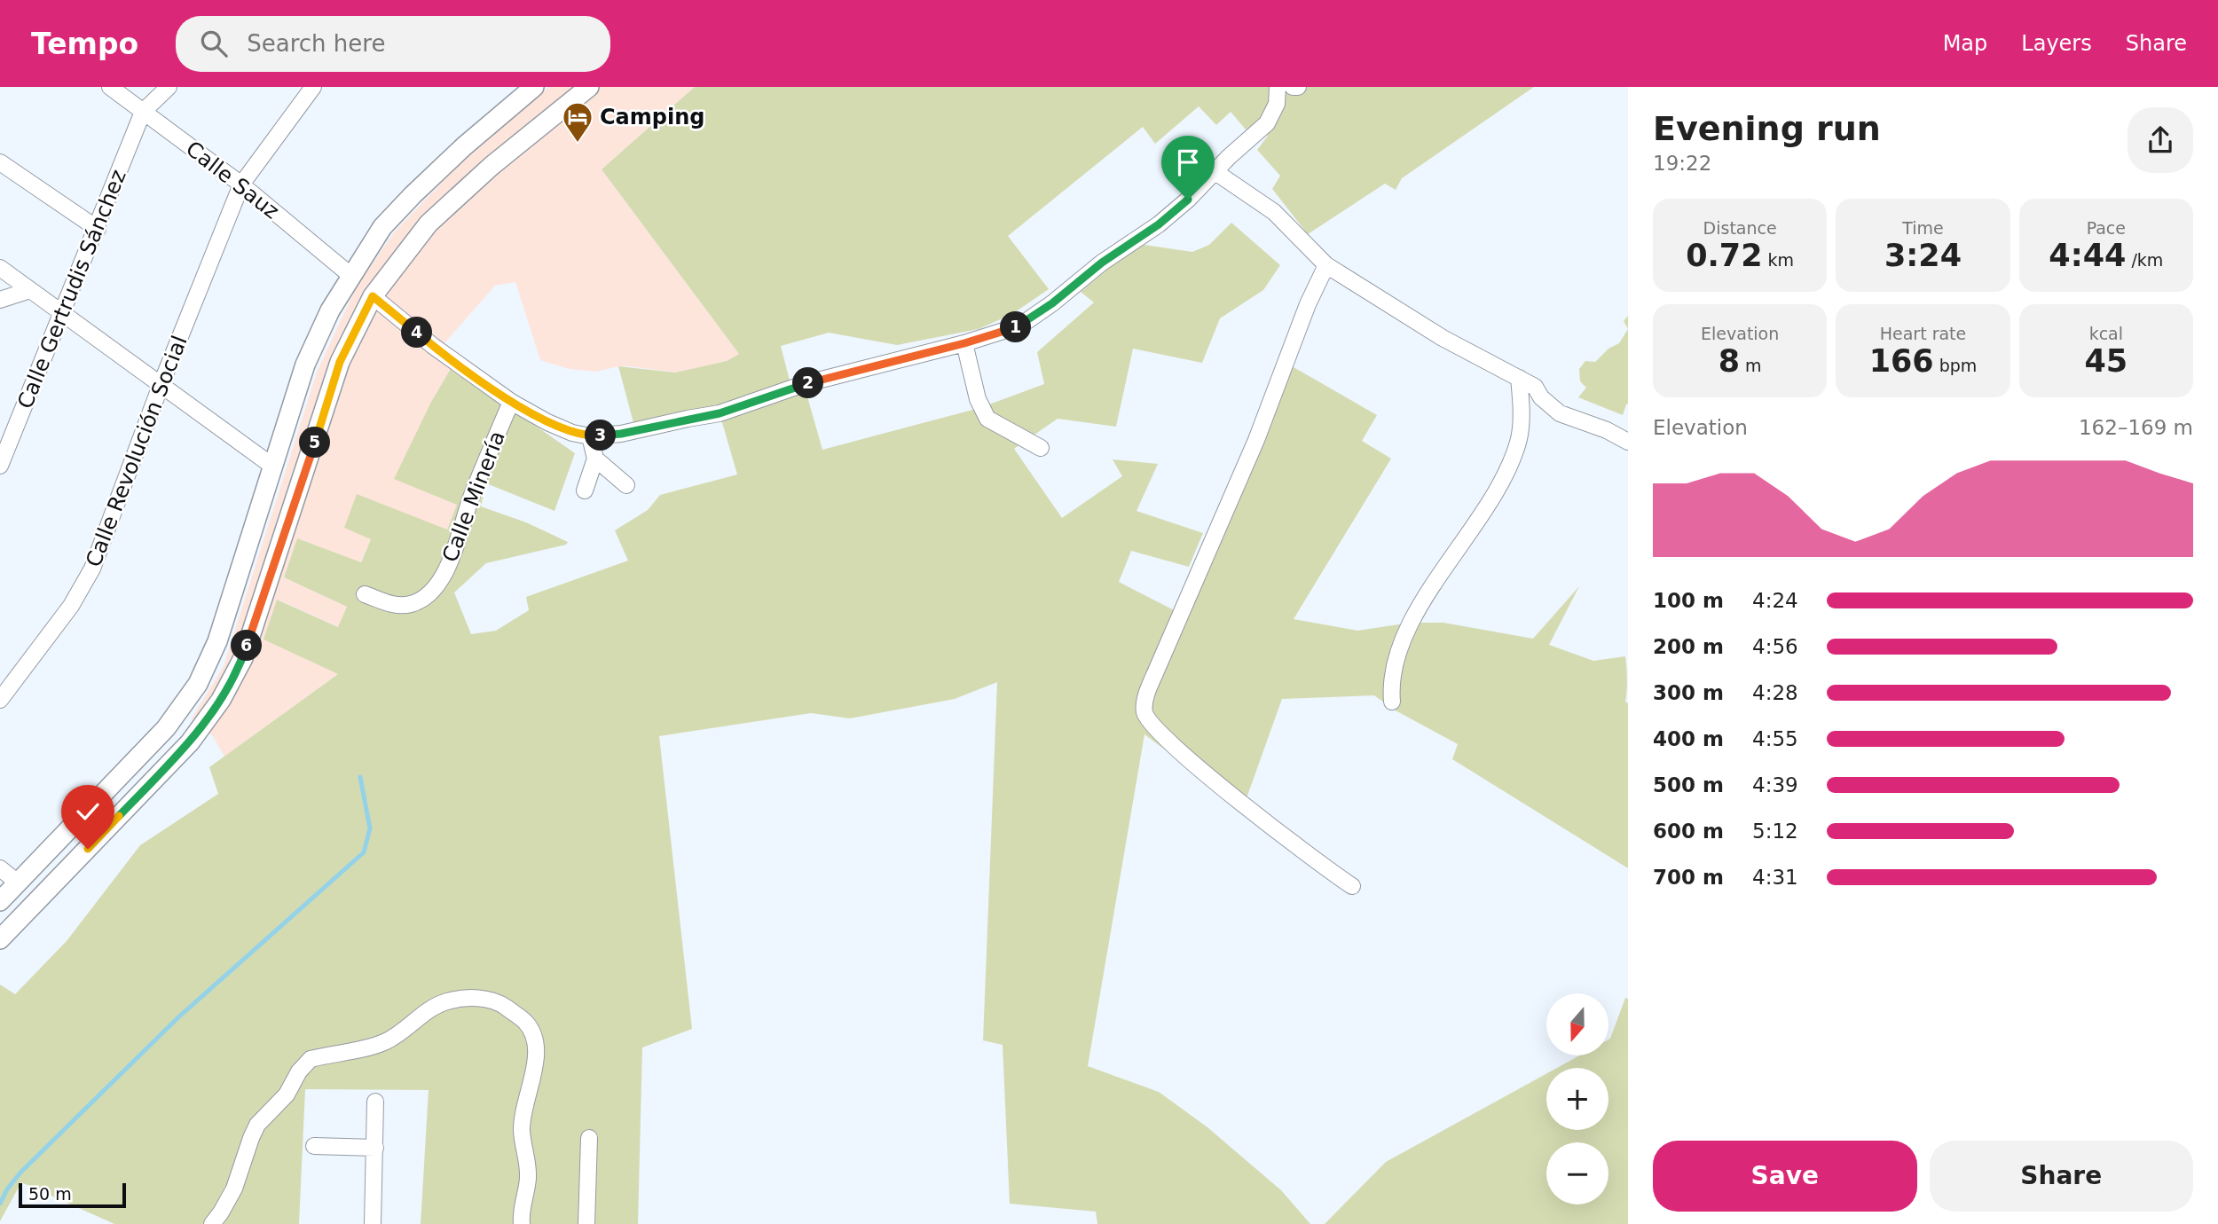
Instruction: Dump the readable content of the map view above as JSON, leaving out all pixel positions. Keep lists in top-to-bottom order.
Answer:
{
  "streets": {
    "street": [
      "Calle Sauz",
      "Calle Gertrudis Sánchez",
      "Calle Revolución Social",
      "Calle Minería"
    ]
  },
  "crossings": [
    ["Calle Sauz", "Calle Gertrudis Sánchez"],
    ["Calle Sauz", "Calle Revolución Social"]
  ],
  "places": {
    "hotel": ["Camping"]
  },
  "scale_bar": "50 m",
  "north": "bottom",
  "page": {
    "header": "Tempo",
    "search": "Search here",
    "nav": ["Map", "Layers", "Share"],
    "heading": ["Evening run", "19:22"],
    "stats": [
      ["Distance", "0.72 km"],
      ["Time", "3:24"],
      ["Pace", "4:44 /km"],
      ["Elevation", "8 m"],
      ["Heart rate", "166 bpm"],
      ["kcal", "45"]
    ],
    "pins": [
      "1",
      "4",
      "2",
      "3",
      "5",
      "6"
    ],
    "chart": ["Elevation", "162–169 m"],
    "list": [
      {
        "name": "100 m",
        "note": "4:24"
      },
      {
        "name": "200 m",
        "note": "4:56"
      },
      {
        "name": "300 m",
        "note": "4:28"
      },
      {
        "name": "400 m",
        "note": "4:55"
      },
      {
        "name": "500 m",
        "note": "4:39"
      },
      {
        "name": "600 m",
        "note": "5:12"
      },
      {
        "name": "700 m",
        "note": "4:31"
      }
    ],
    "map_buttons": ["+", "−"],
    "buttons": ["Save", "Share"],
    "scale": "50 m"
  }
}
